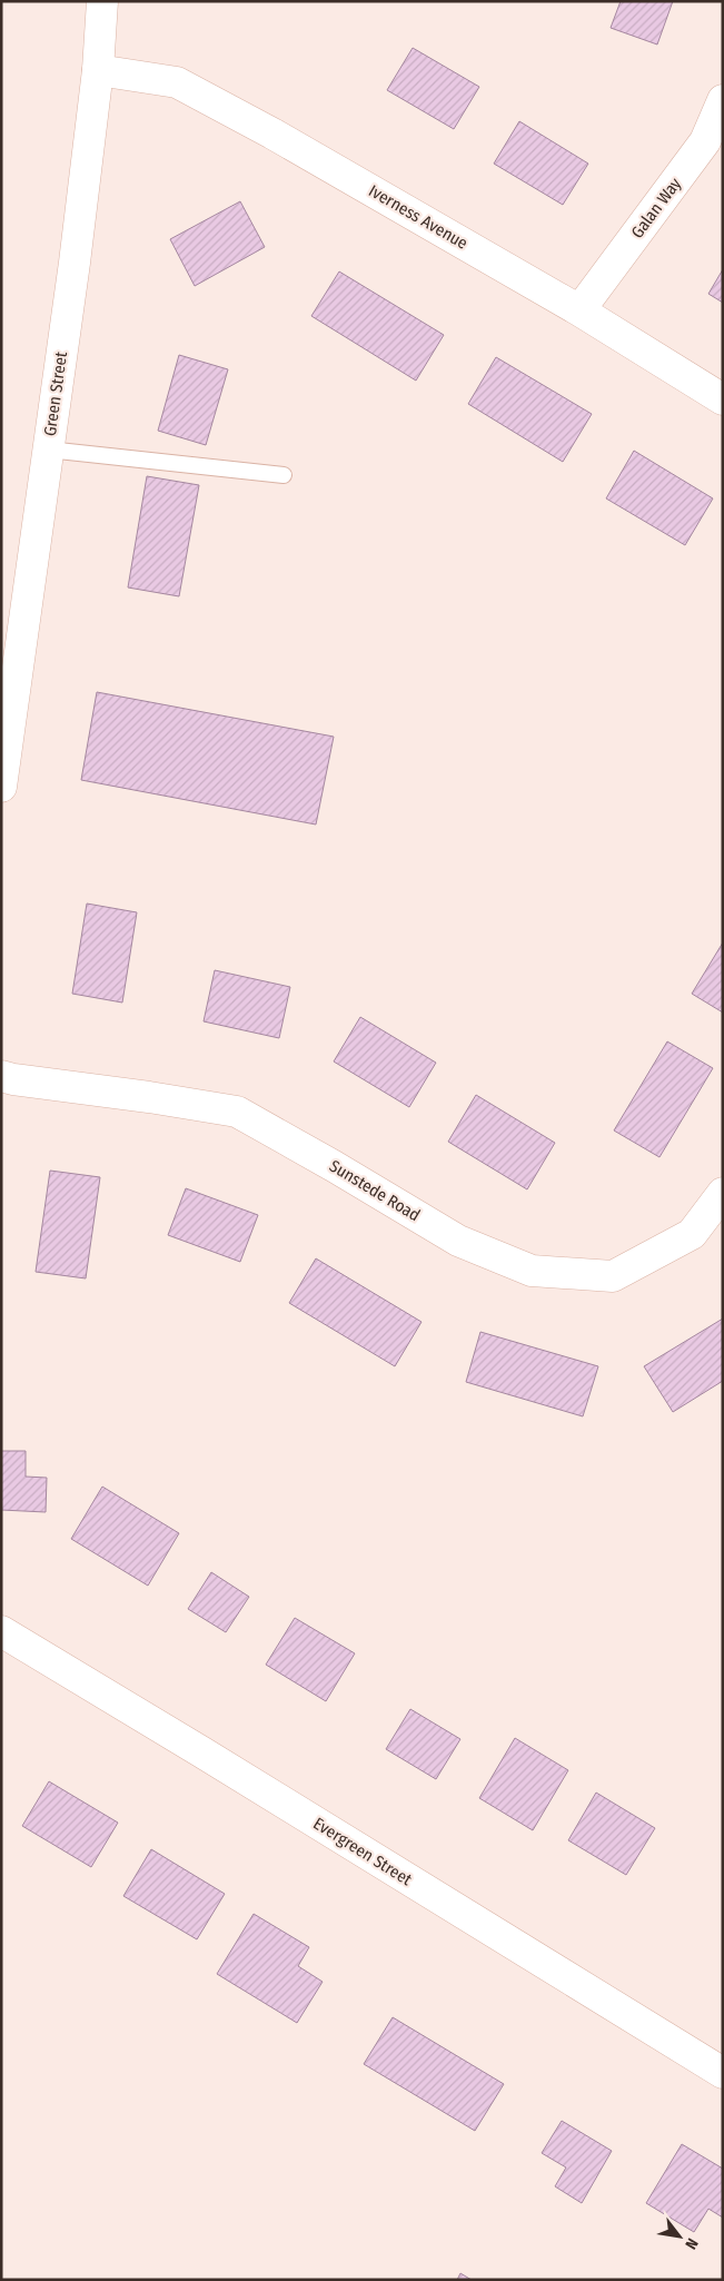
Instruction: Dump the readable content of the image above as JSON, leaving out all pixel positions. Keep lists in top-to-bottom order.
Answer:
{
  "streets": {
    "street": [
      "Galan Way",
      "Iverness Avenue",
      "Green Street",
      "Sunstede Road",
      "Evergreen Street"
    ]
  },
  "crossings": [
    ["Galan Way", "Iverness Avenue"],
    ["Iverness Avenue", "Green Street"]
  ],
  "north": "bottom right"
}
